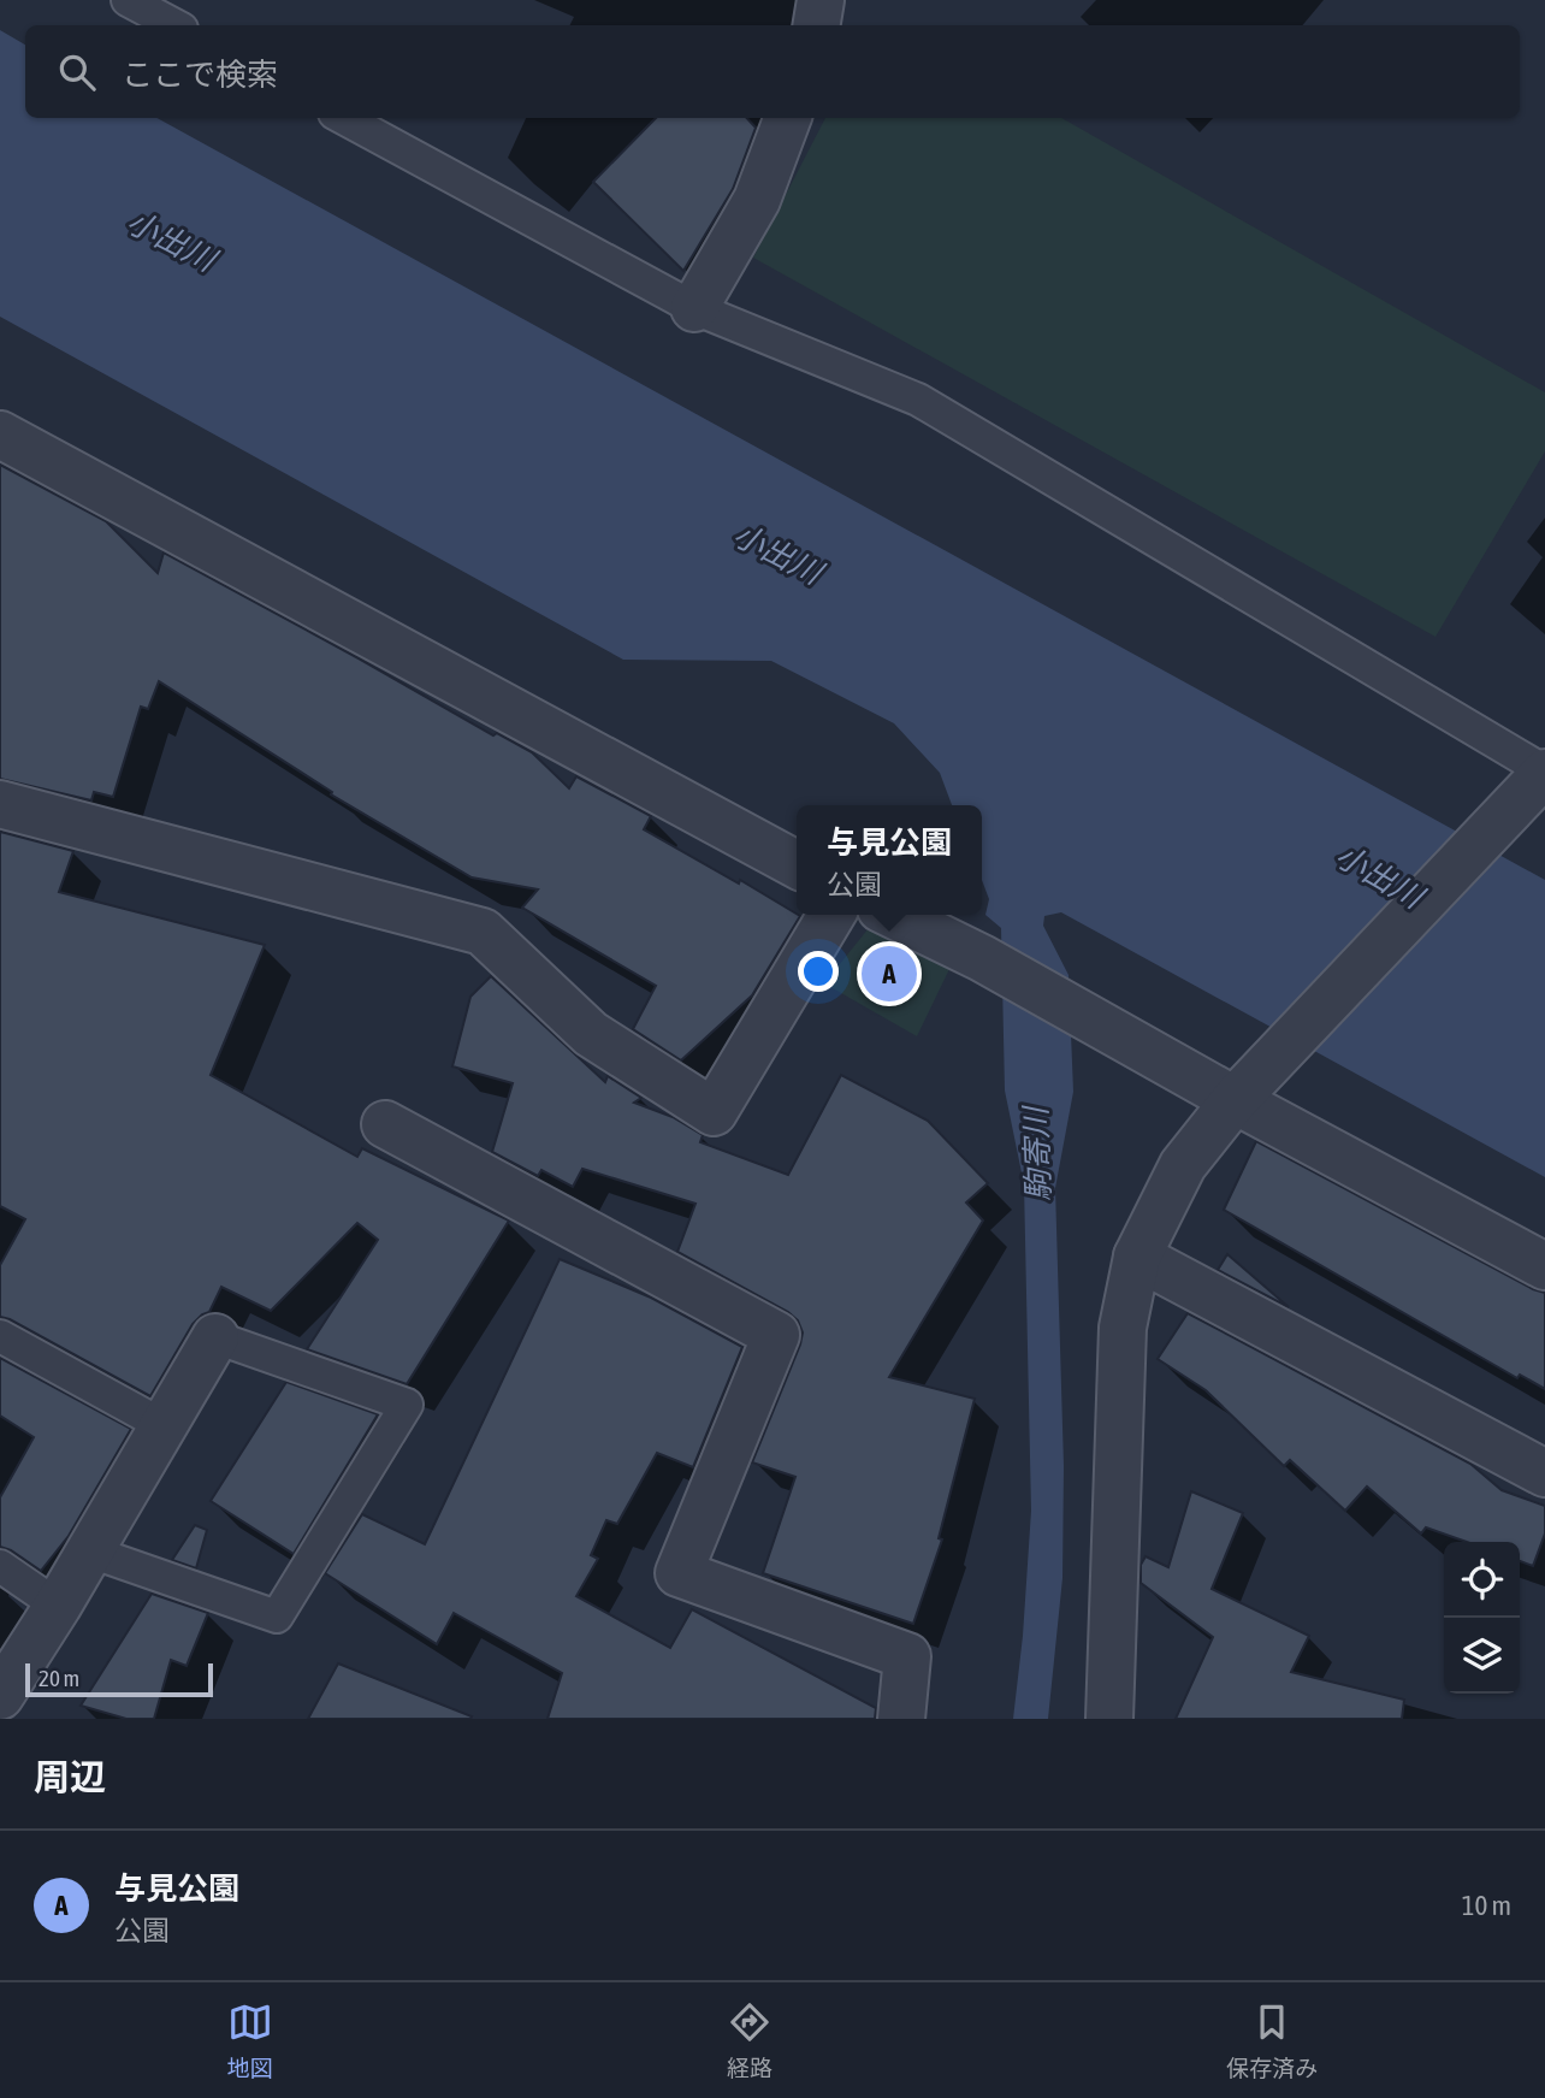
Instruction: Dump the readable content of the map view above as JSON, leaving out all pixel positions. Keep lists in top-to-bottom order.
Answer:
{
  "water": ["小出川", "駒寄川"],
  "scale_bar": "20 m",
  "page": {
    "search": "ここで検索",
    "popup": ["与見公園", "公園"],
    "pins": "A",
    "scale": "20 m",
    "heading": "周辺",
    "list": [
      {
        "mark": "A",
        "name": "与見公園",
        "note": "公園",
        "value": "10 m"
      }
    ],
    "nav": ["地図", "経路", "保存済み"]
  }
}
